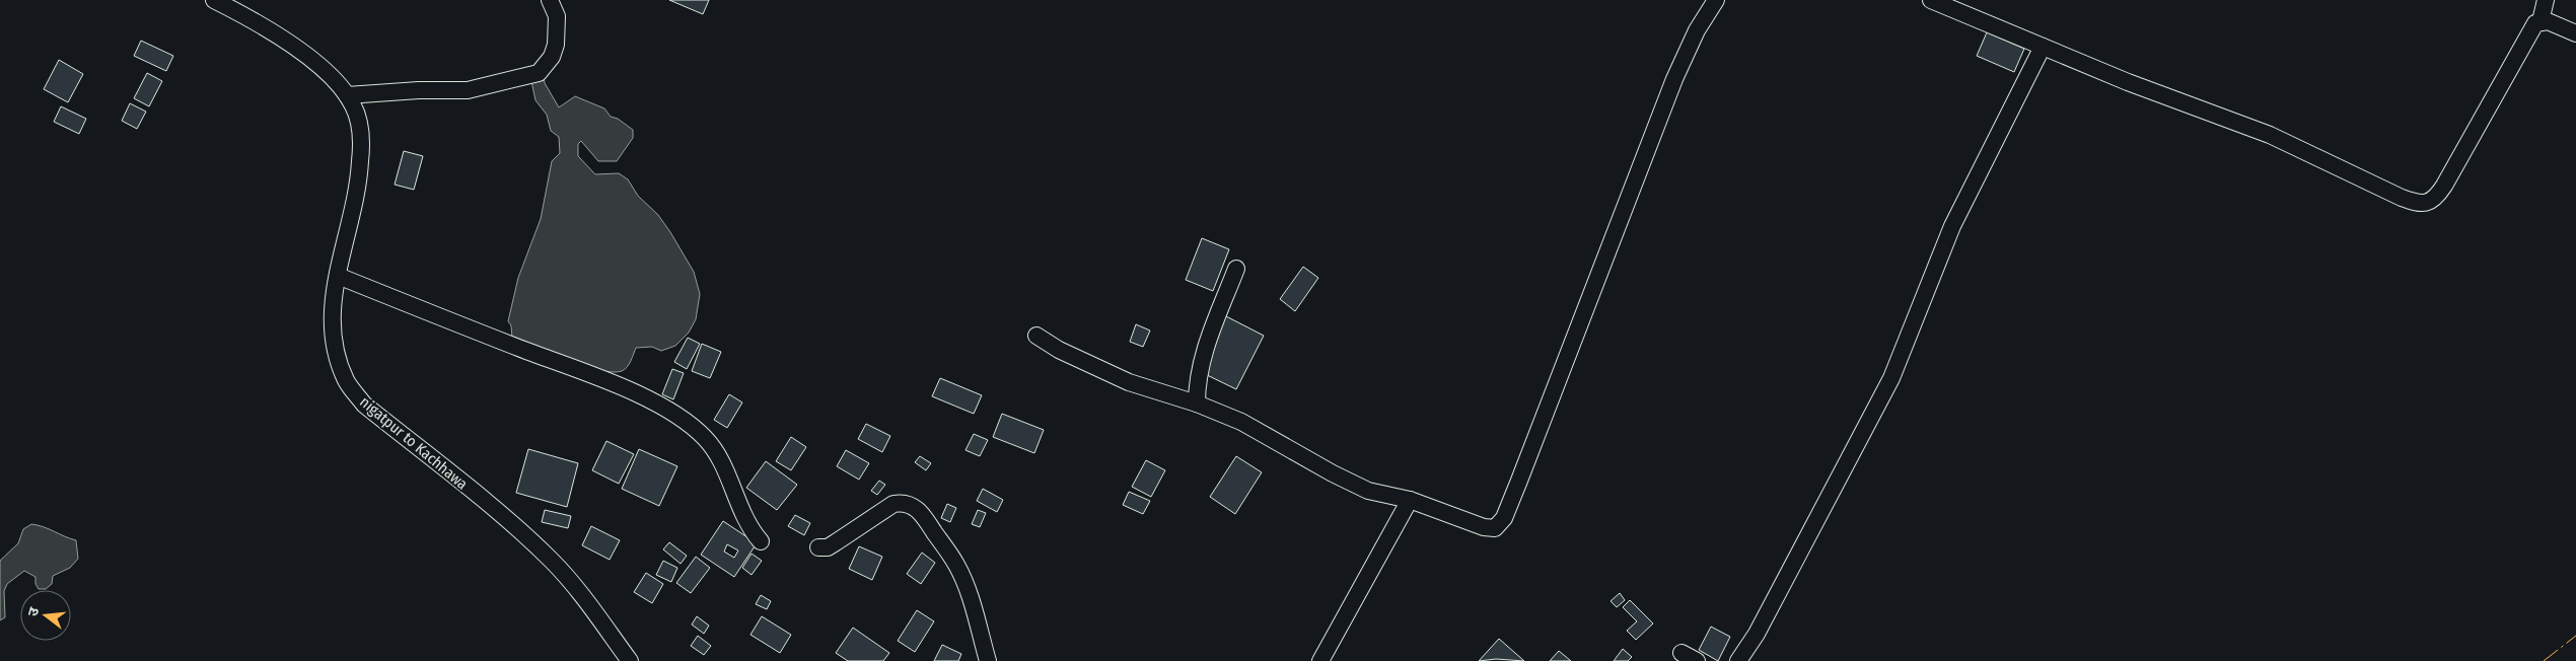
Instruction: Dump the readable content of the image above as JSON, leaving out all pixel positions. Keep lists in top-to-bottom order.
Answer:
{
  "streets": {
    "street": ["nigatpur to Kachhawa"]
  },
  "north": "left"
}
